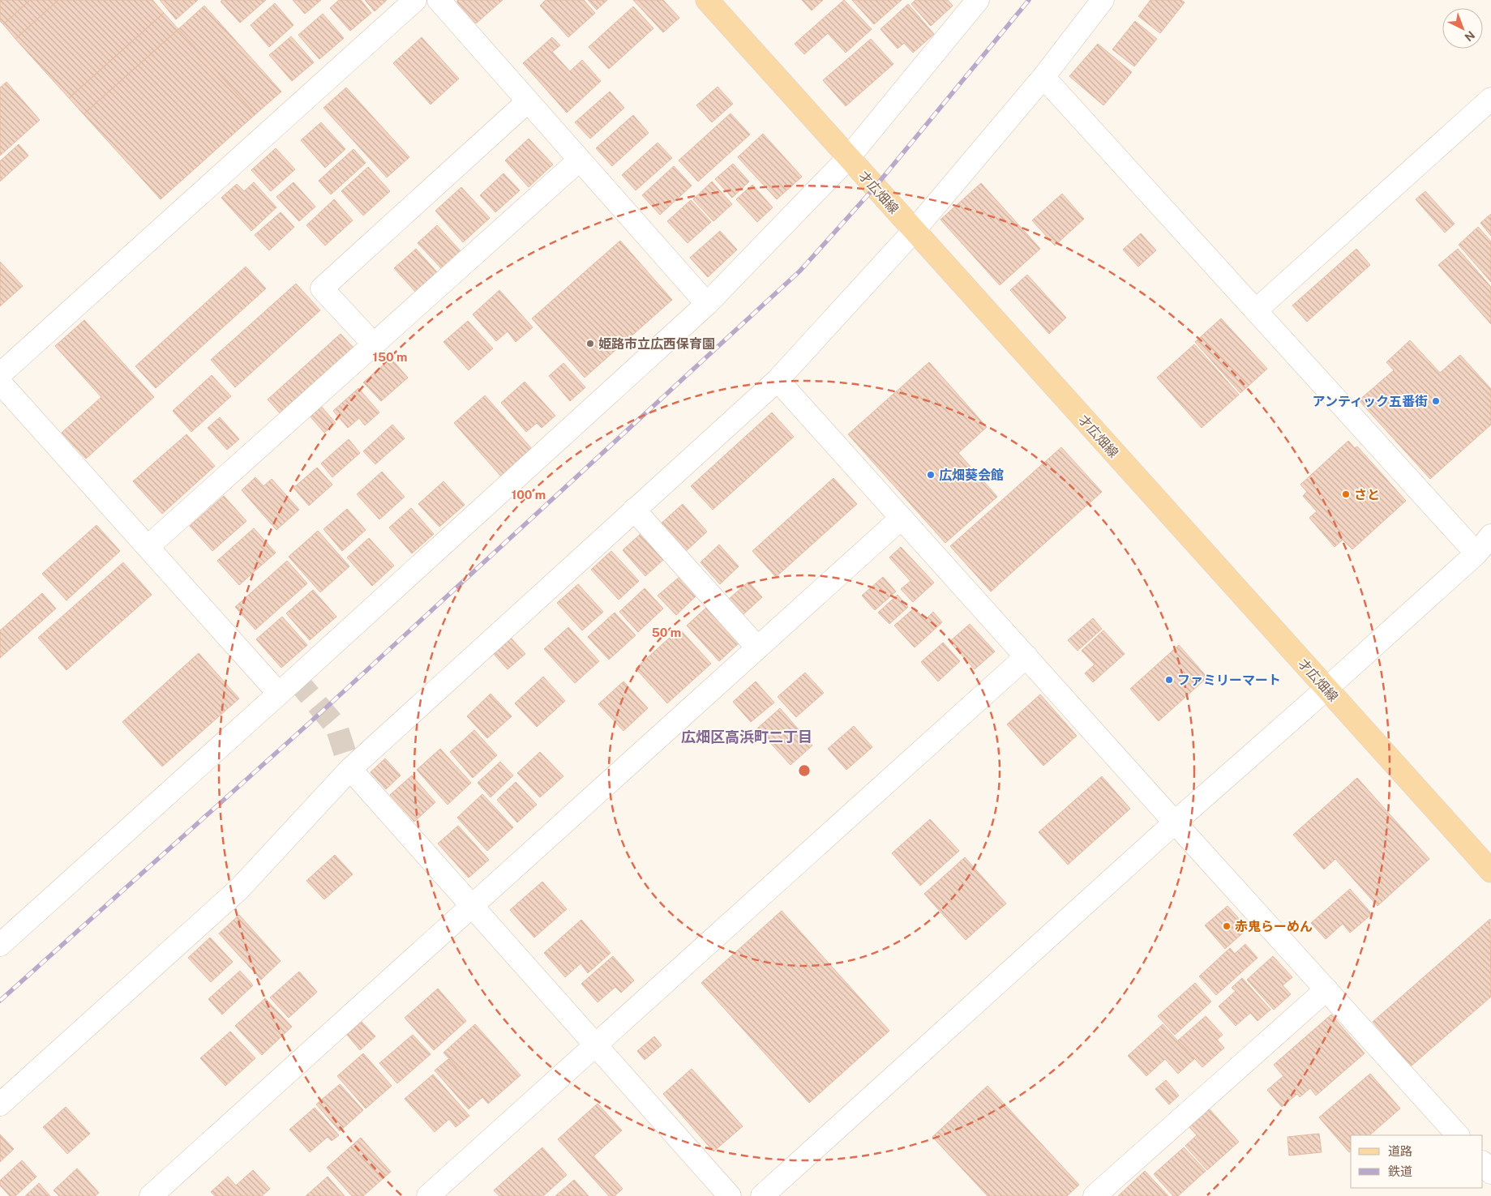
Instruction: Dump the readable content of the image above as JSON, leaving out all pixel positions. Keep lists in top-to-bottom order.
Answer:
{
  "streets": {
    "main road": ["才広畑線"]
  },
  "districts": ["広畑区高浜町二丁目"],
  "places": [
    "姫路市立広西保育園",
    "アンティック五番街",
    "広畑葵会館",
    "さと",
    "ファミリーマート",
    "赤鬼らーめん"
  ],
  "legend": ["道路", "鉄道"],
  "north": "bottom right",
  "rings": ["150 m", "100 m", "50 m"]
}
